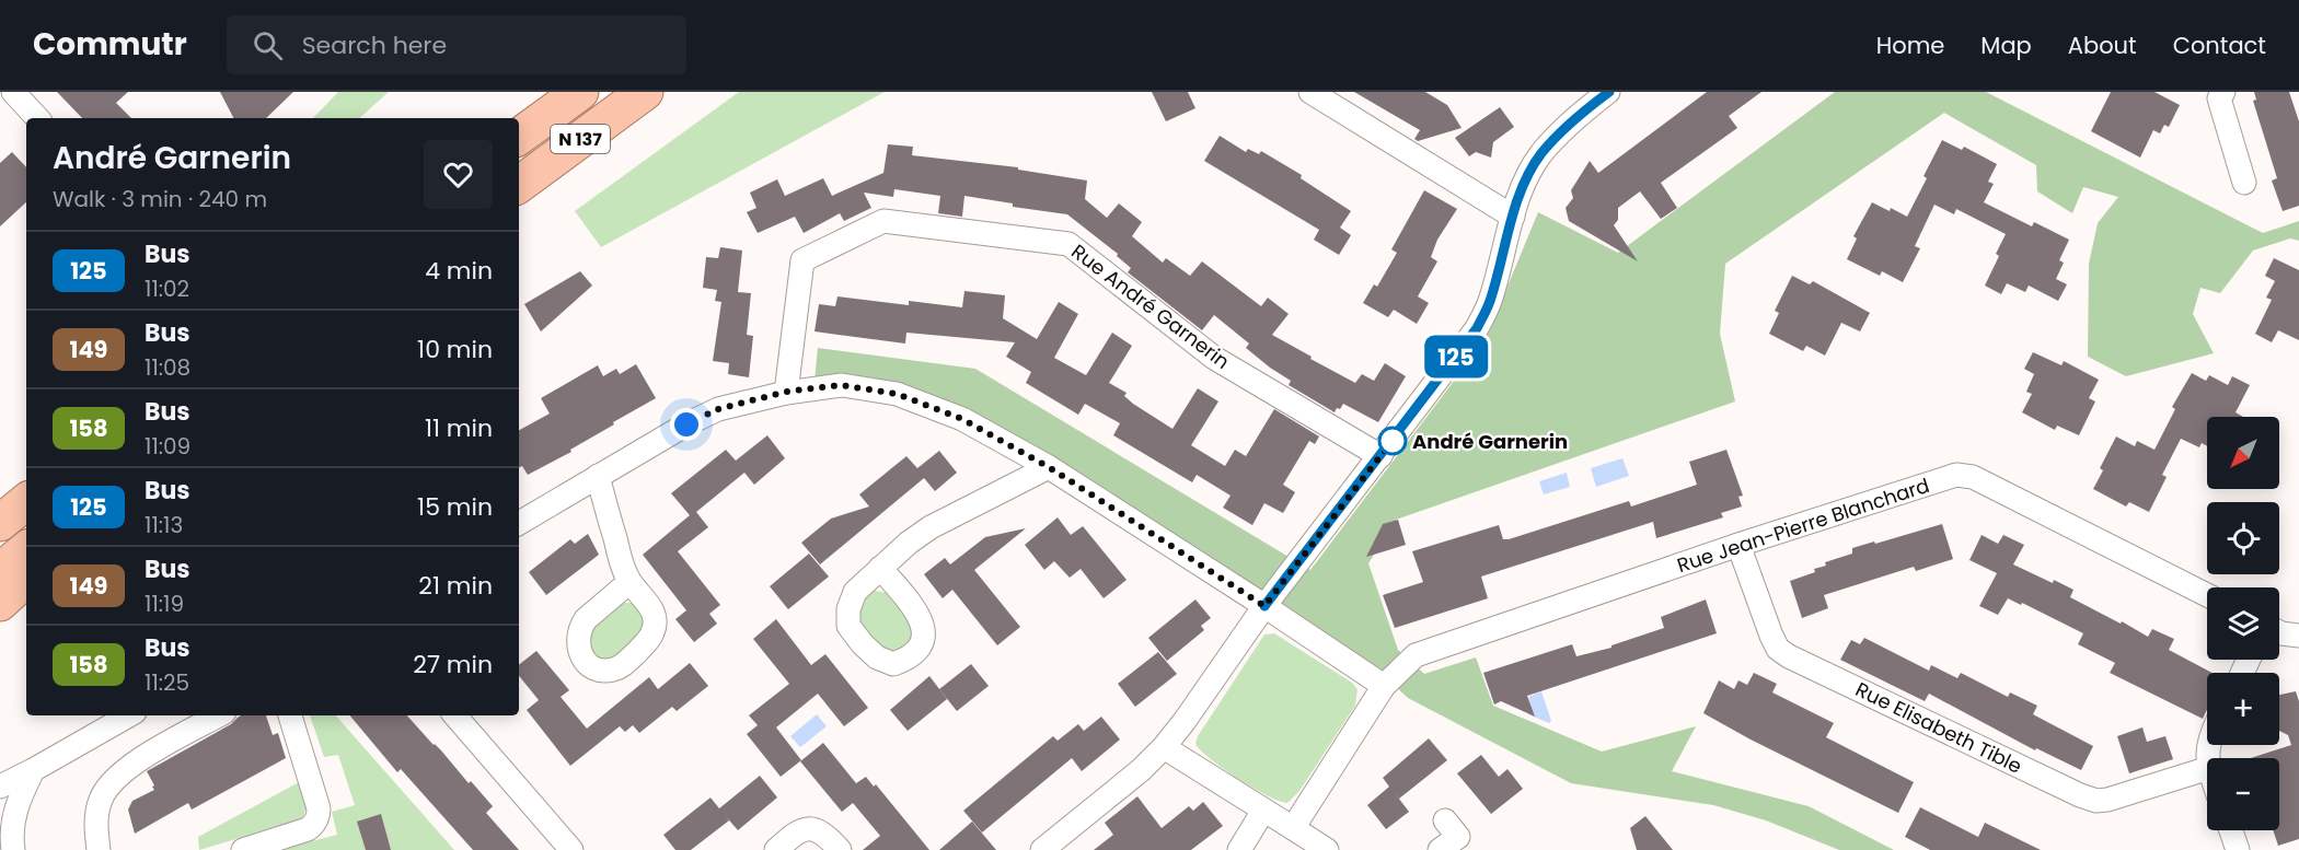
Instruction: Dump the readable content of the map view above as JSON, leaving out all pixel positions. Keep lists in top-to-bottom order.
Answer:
{
  "streets": {
    "highway": ["N 137"],
    "street": ["Rue André Garnerin", "Rue Jean-Pierre Blanchard", "Rue Elisabeth Tible"]
  },
  "crossings": [
    ["Rue Jean-Pierre Blanchard", "Rue Elisabeth Tible"]
  ],
  "places": ["André Garnerin"],
  "lines": ["bus line 125"],
  "north": "bottom left",
  "page": {
    "header": "Commutr",
    "search": "Search here",
    "nav": [
      "Home",
      "Map",
      "About",
      "Contact"
    ],
    "on_map": "125",
    "heading": ["André Garnerin", "Walk · 3 min · 240 m"],
    "list": [
      {
        "mark": "125",
        "name": "Bus",
        "note": "11:02",
        "value": "4 min"
      },
      {
        "mark": "149",
        "name": "Bus",
        "note": "11:08",
        "value": "10 min"
      },
      {
        "mark": "158",
        "name": "Bus",
        "note": "11:09",
        "value": "11 min"
      },
      {
        "mark": "125",
        "name": "Bus",
        "note": "11:13",
        "value": "15 min"
      },
      {
        "mark": "149",
        "name": "Bus",
        "note": "11:19",
        "value": "21 min"
      },
      {
        "mark": "158",
        "name": "Bus",
        "note": "11:25",
        "value": "27 min"
      }
    ],
    "map_buttons": ["+", "−"]
  }
}
